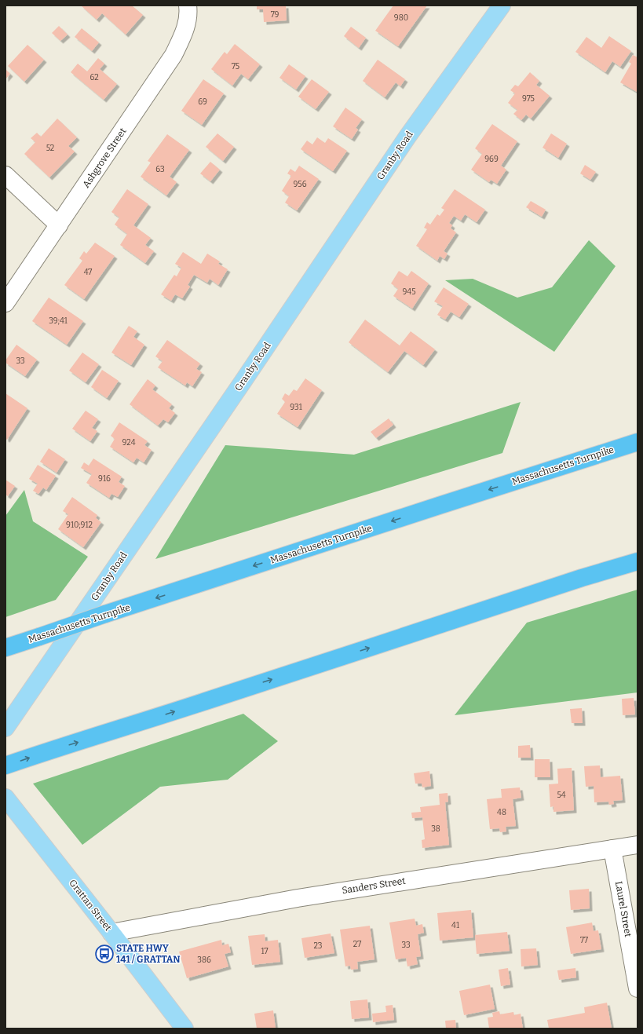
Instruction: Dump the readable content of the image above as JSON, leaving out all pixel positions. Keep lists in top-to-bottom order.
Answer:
{
  "streets": {
    "highway": ["Massachusetts Turnpike"],
    "main road": ["Granby Road", "Grattan Street"],
    "street": ["Ashgrove Street", "Sanders Street", "Laurel Street"]
  },
  "crossings": [
    ["Sanders Street", "Grattan Street"],
    ["Sanders Street", "Laurel Street"]
  ],
  "places": {
    "bus stop": ["STATE HWY 141 / GRATTAN"]
  },
  "house_numbers": [
    "79",
    "980",
    "75",
    "62",
    "975",
    "69",
    "52",
    "969",
    "63",
    "956",
    "47",
    "945",
    "39;41",
    "33",
    "931",
    "924",
    "916",
    "910;912",
    "54",
    "48",
    "38",
    "41",
    "77",
    "27",
    "33",
    "23",
    "17",
    "386"
  ]
}
